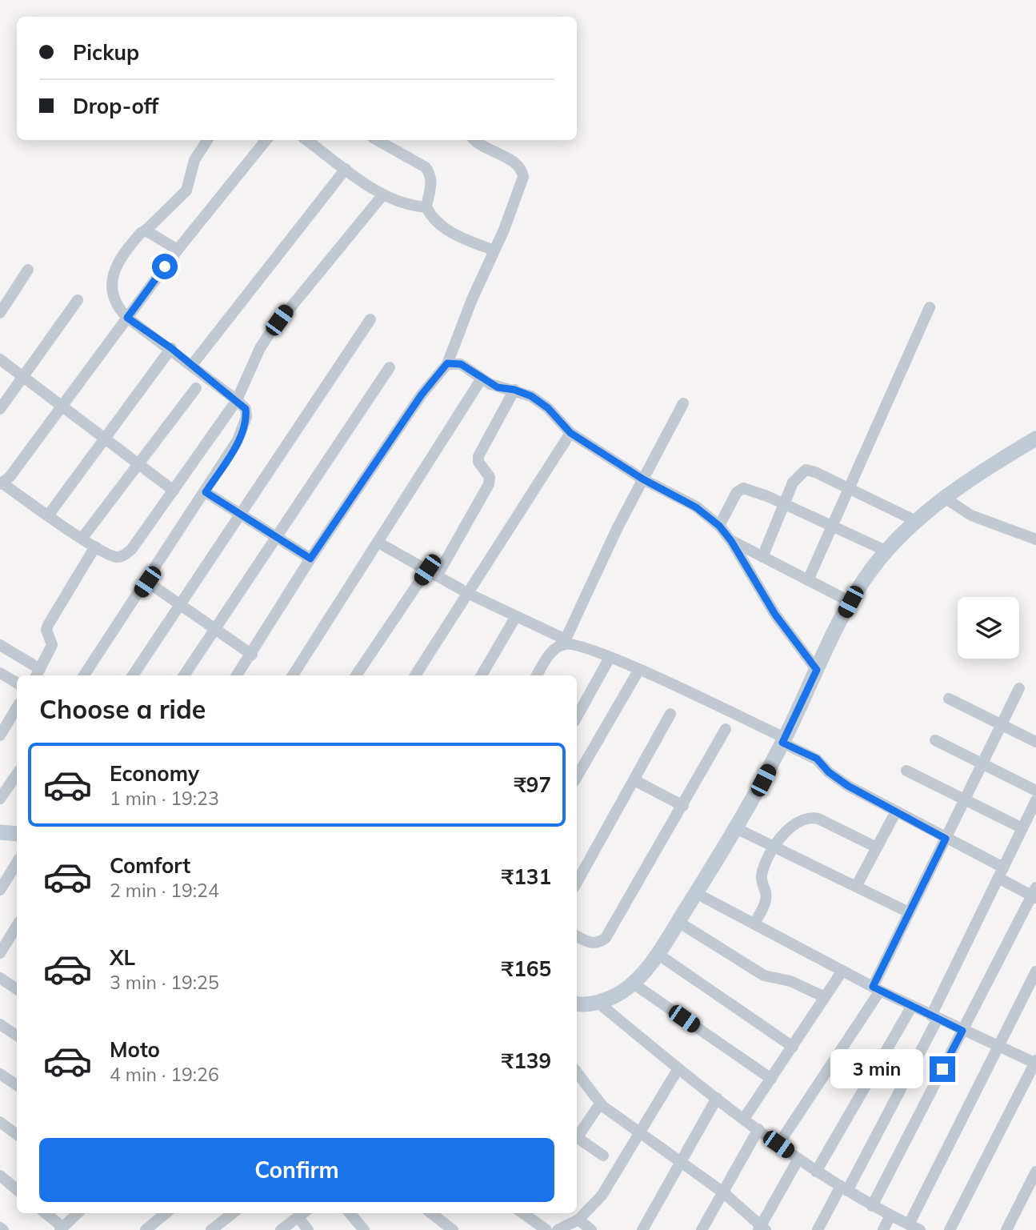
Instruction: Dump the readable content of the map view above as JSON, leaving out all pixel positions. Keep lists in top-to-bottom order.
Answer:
{
  "page": {
    "banner": ["Pickup", "Drop-off"],
    "heading": "Choose a ride",
    "list": [
      {
        "name": "Economy",
        "note": "1 min · 19:23",
        "value": "₹97"
      },
      {
        "name": "Comfort",
        "note": "2 min · 19:24",
        "value": "₹131"
      },
      {
        "name": "XL",
        "note": "3 min · 19:25",
        "value": "₹165"
      },
      {
        "name": "Moto",
        "note": "4 min · 19:26",
        "value": "₹139"
      }
    ],
    "bubble": "3 min",
    "buttons": "Confirm"
  }
}
